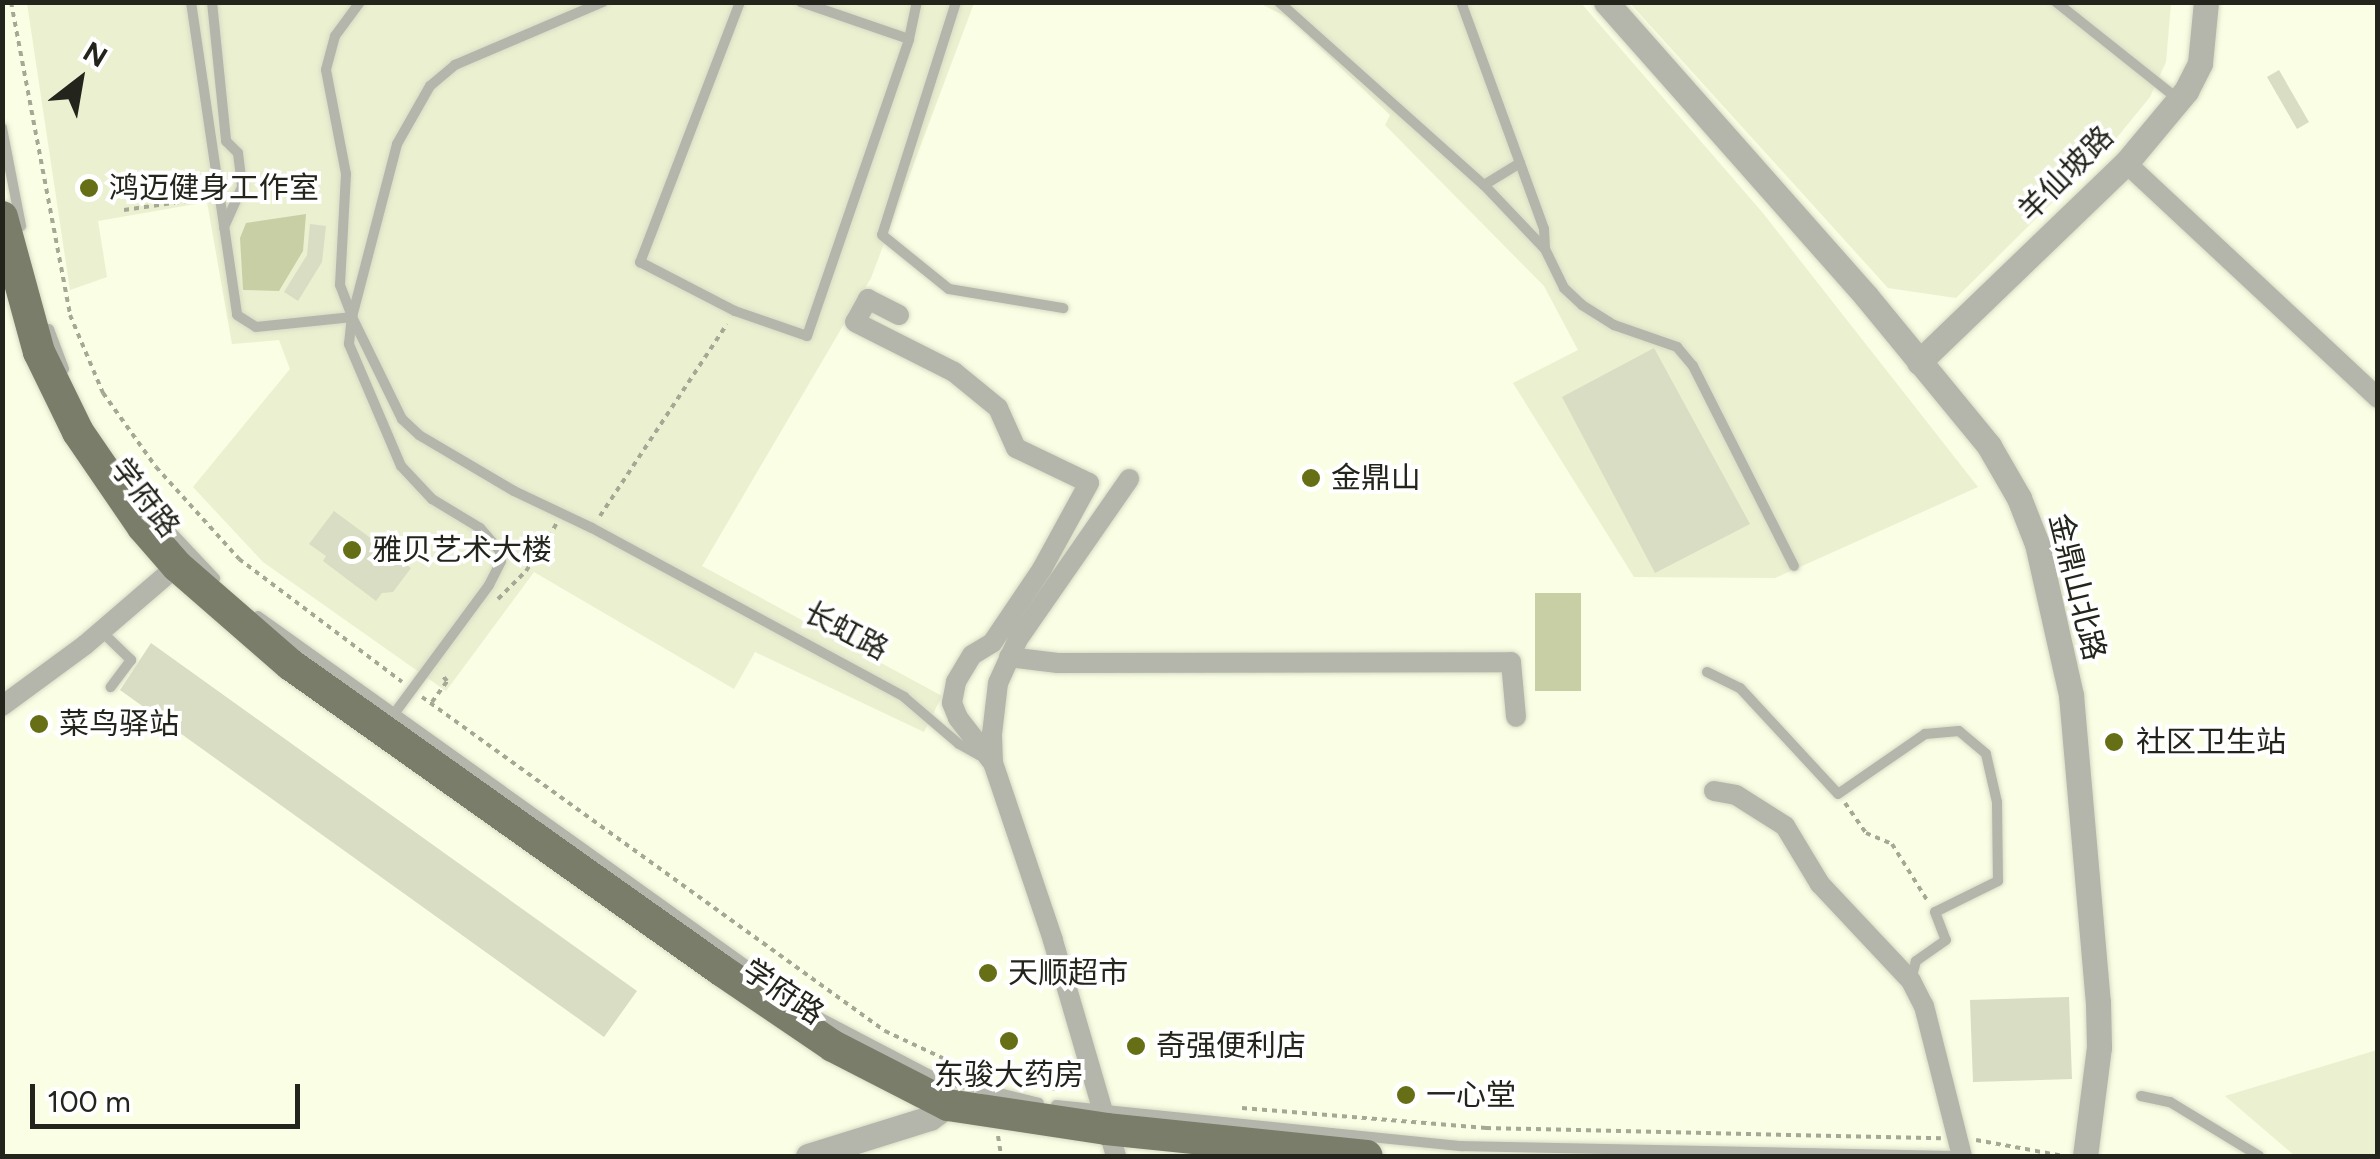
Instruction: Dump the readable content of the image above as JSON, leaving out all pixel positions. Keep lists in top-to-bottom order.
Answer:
{
  "streets": {
    "main road": ["学府路"],
    "street": ["羊仙坡路", "金鼎山北路"],
    "lane": ["长虹路"]
  },
  "crossings": [
    ["羊仙坡路", "金鼎山北路"]
  ],
  "places": [
    "鸿迈健身工作室",
    "金鼎山",
    "雅贝艺术大楼",
    "菜鸟驿站",
    "社区卫生站",
    "天顺超市",
    "东骏大药房",
    "奇强便利店",
    "一心堂"
  ],
  "scale_bar": "100 m",
  "north": "top right"
}
